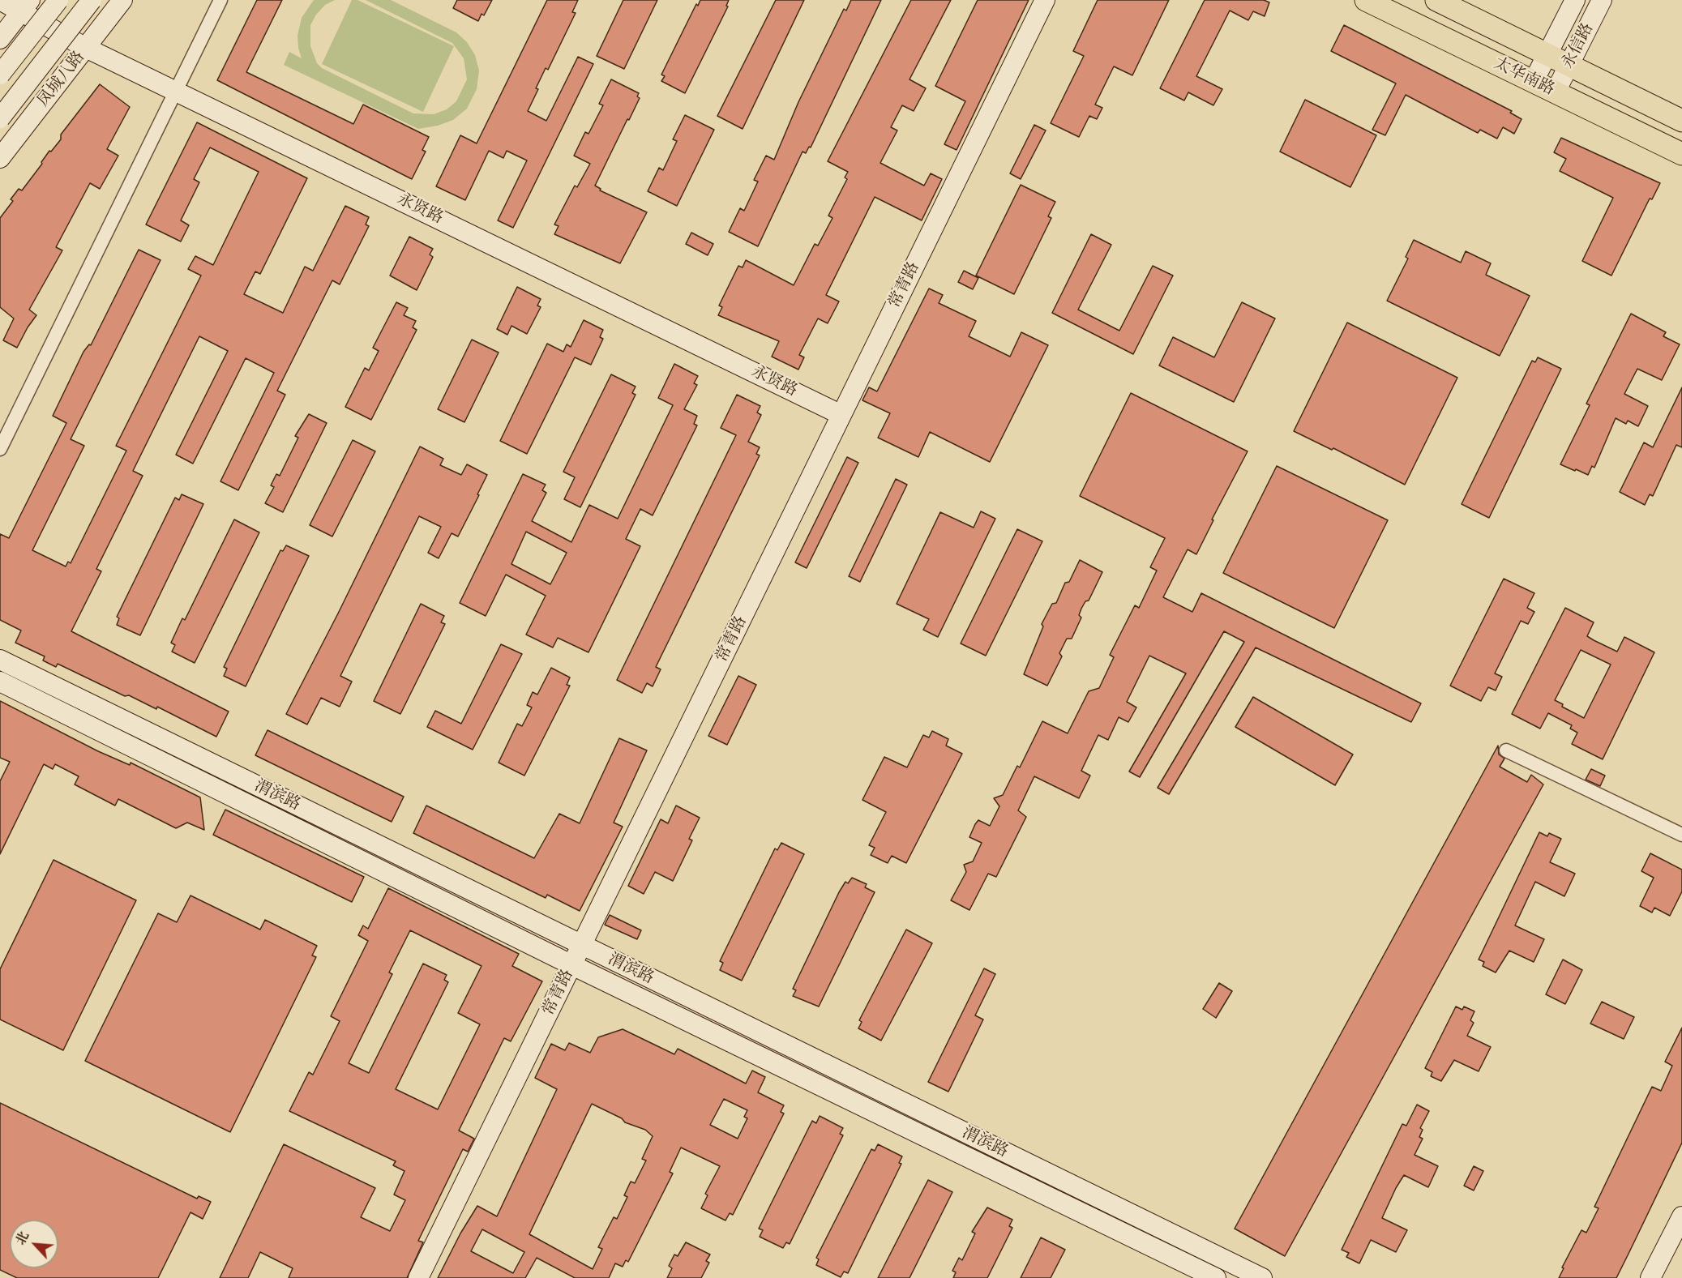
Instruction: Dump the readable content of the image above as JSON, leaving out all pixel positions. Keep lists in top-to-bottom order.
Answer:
{
  "streets": {
    "main road": ["太华南路"],
    "street": [
      "永信路",
      "凤城八路",
      "永贤路",
      "常青路",
      "渭滨路"
    ]
  },
  "crossings": [
    ["永信路", "太华南路"],
    ["凤城八路", "永贤路"],
    ["永贤路", "常青路"],
    ["常青路", "渭滨路"]
  ],
  "north": "top left"
}
